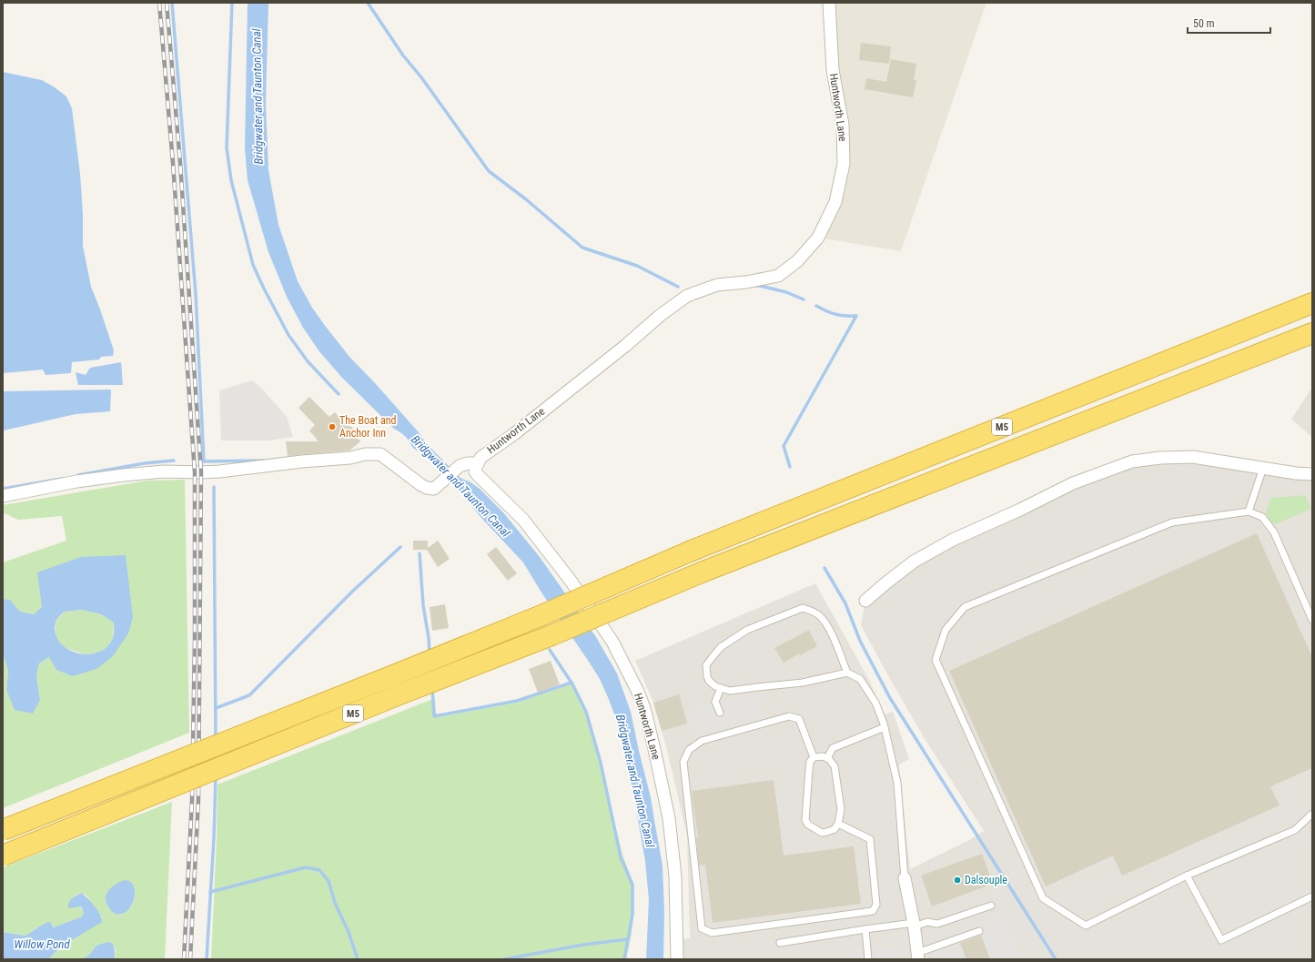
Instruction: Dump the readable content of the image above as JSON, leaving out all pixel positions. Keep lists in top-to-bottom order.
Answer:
{
  "streets": {
    "highway": ["M5"],
    "street": ["Huntworth Lane"]
  },
  "water": ["Bridgwater and Taunton Canal", "Willow Pond"],
  "places": ["The Boat and Anchor Inn", "Dalsouple"],
  "scale_bar": "50 m"
}
